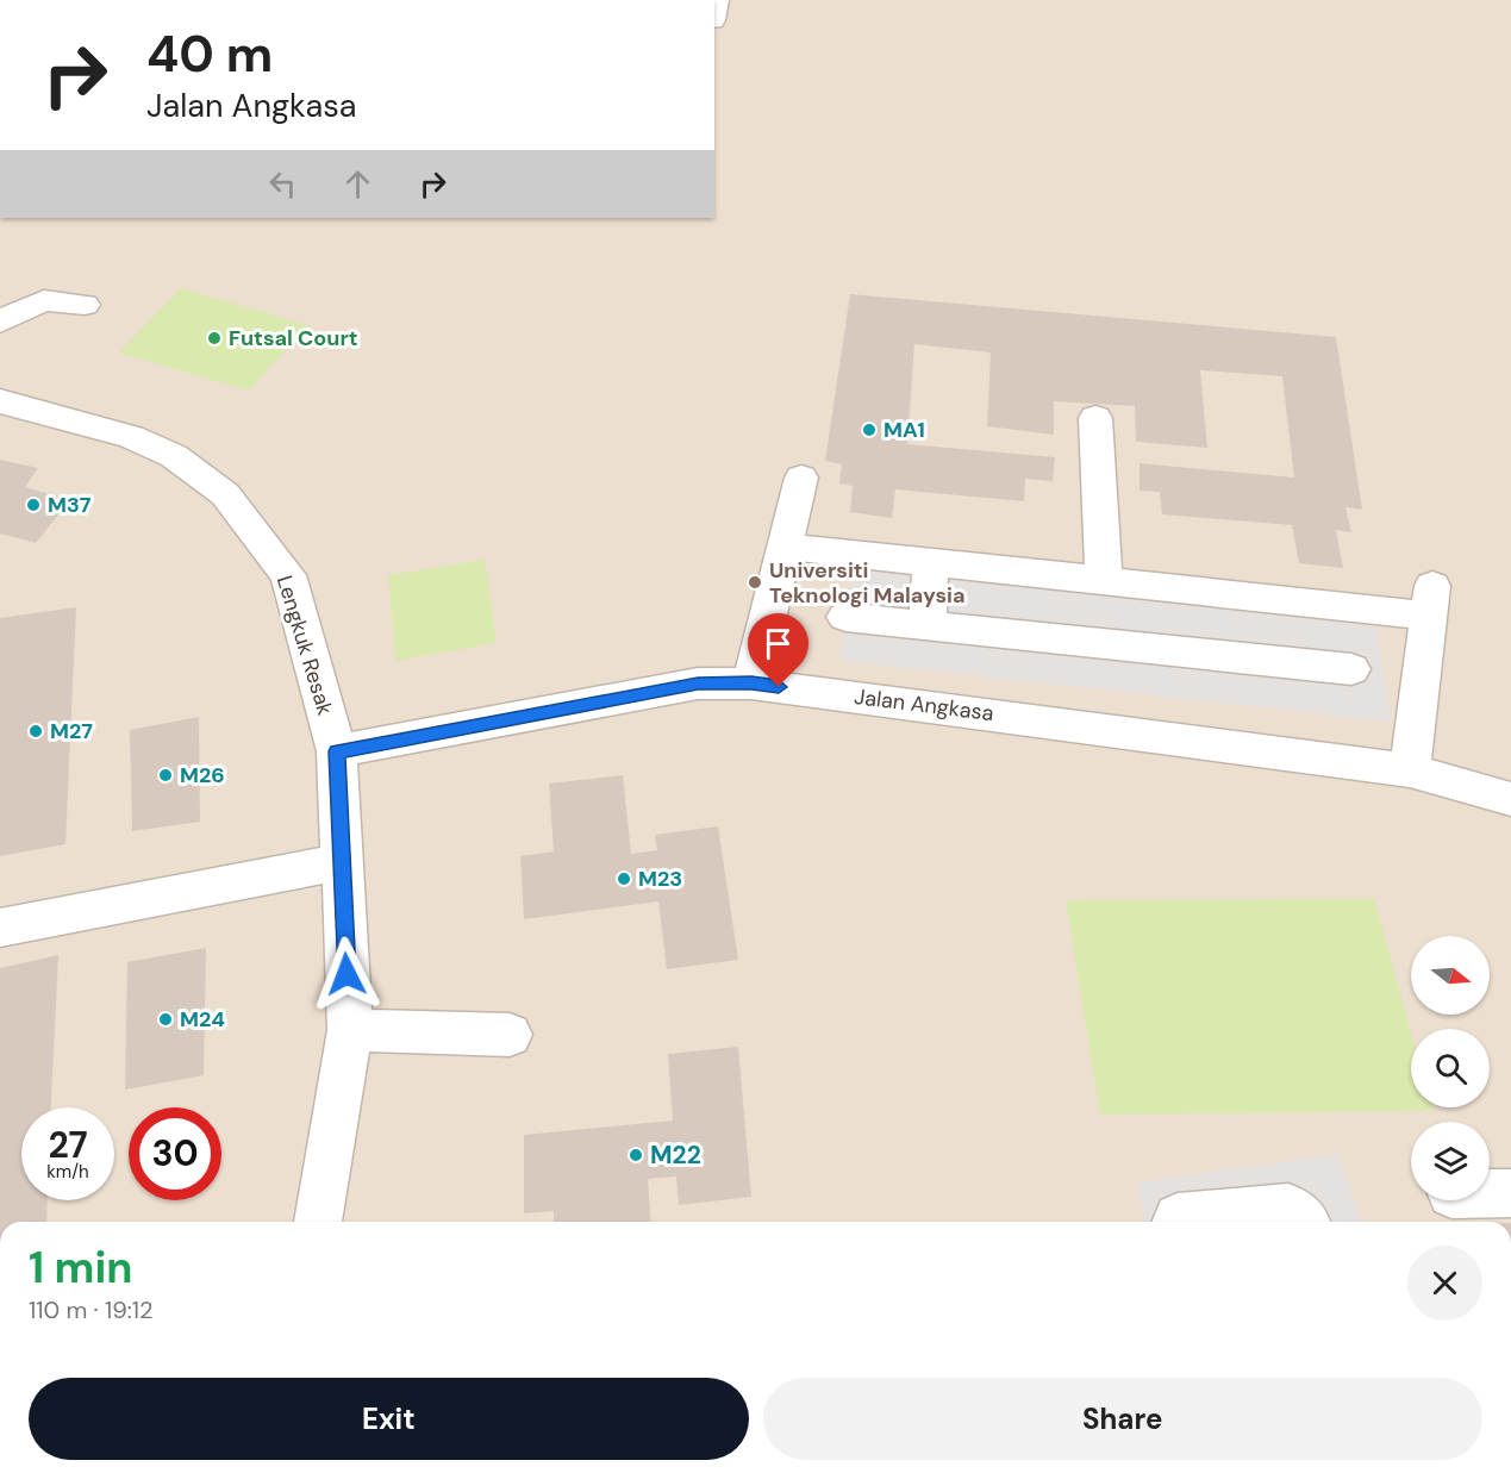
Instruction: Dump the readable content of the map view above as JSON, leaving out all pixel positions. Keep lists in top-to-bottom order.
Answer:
{
  "streets": {
    "street": ["Lengkuk Resak", "Jalan Angkasa"]
  },
  "crossings": [
    ["Lengkuk Resak", "Jalan Angkasa"]
  ],
  "places": [
    "Futsal Court",
    "MA1",
    "M37",
    "Universiti Teknologi Malaysia",
    "M27",
    "M26",
    "M23",
    "M24",
    "M22"
  ],
  "north": "right",
  "page": {
    "turn": ["40 m", "Jalan Angkasa"],
    "speed": "27 km/h",
    "limit": "30",
    "heading": ["1 min", "110 m · 19:12"],
    "buttons": ["Exit", "Share"]
  }
}
